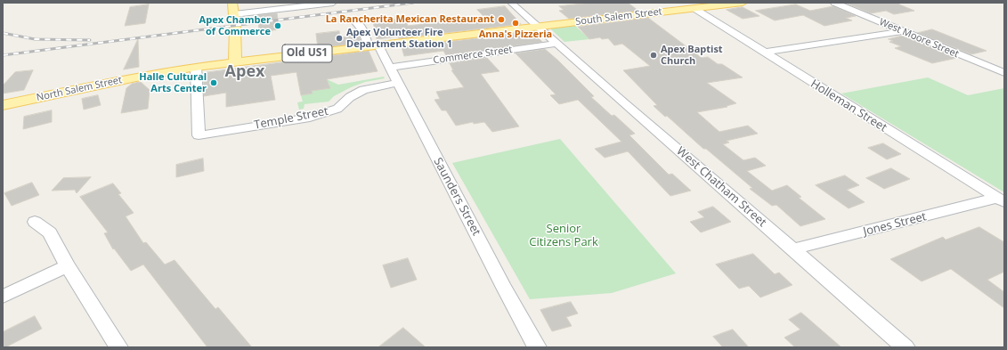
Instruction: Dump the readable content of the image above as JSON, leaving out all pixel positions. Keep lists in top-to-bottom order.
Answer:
{
  "streets": {
    "main road": ["South Salem Street", "Old US1", "North Salem Street"],
    "street": [
      "West Moore Street",
      "Commerce Street",
      "Holleman Street",
      "Temple Street",
      "West Chatham Street",
      "Saunders Street",
      "Jones Street"
    ]
  },
  "crossings": [
    ["South Salem Street", "North Salem Street"],
    ["South Salem Street", "Holleman Street"],
    ["South Salem Street", "West Chatham Street"],
    ["Commerce Street", "West Chatham Street"],
    ["Commerce Street", "Saunders Street"],
    ["North Salem Street", "Temple Street"],
    ["North Salem Street", "West Chatham Street"],
    ["North Salem Street", "Saunders Street"],
    ["Holleman Street", "Jones Street"],
    ["Temple Street", "Saunders Street"],
    ["West Chatham Street", "Jones Street"]
  ],
  "districts": ["Apex"],
  "parks": ["Senior Citizens Park"],
  "places": [
    "La Rancherita Mexican Restaurant",
    "Anna's Pizzeria",
    "Apex Chamber of Commerce",
    "Apex Volunteer Fire Department Station 1",
    "Apex Baptist Church",
    "Halle Cultural Arts Center"
  ]
}
